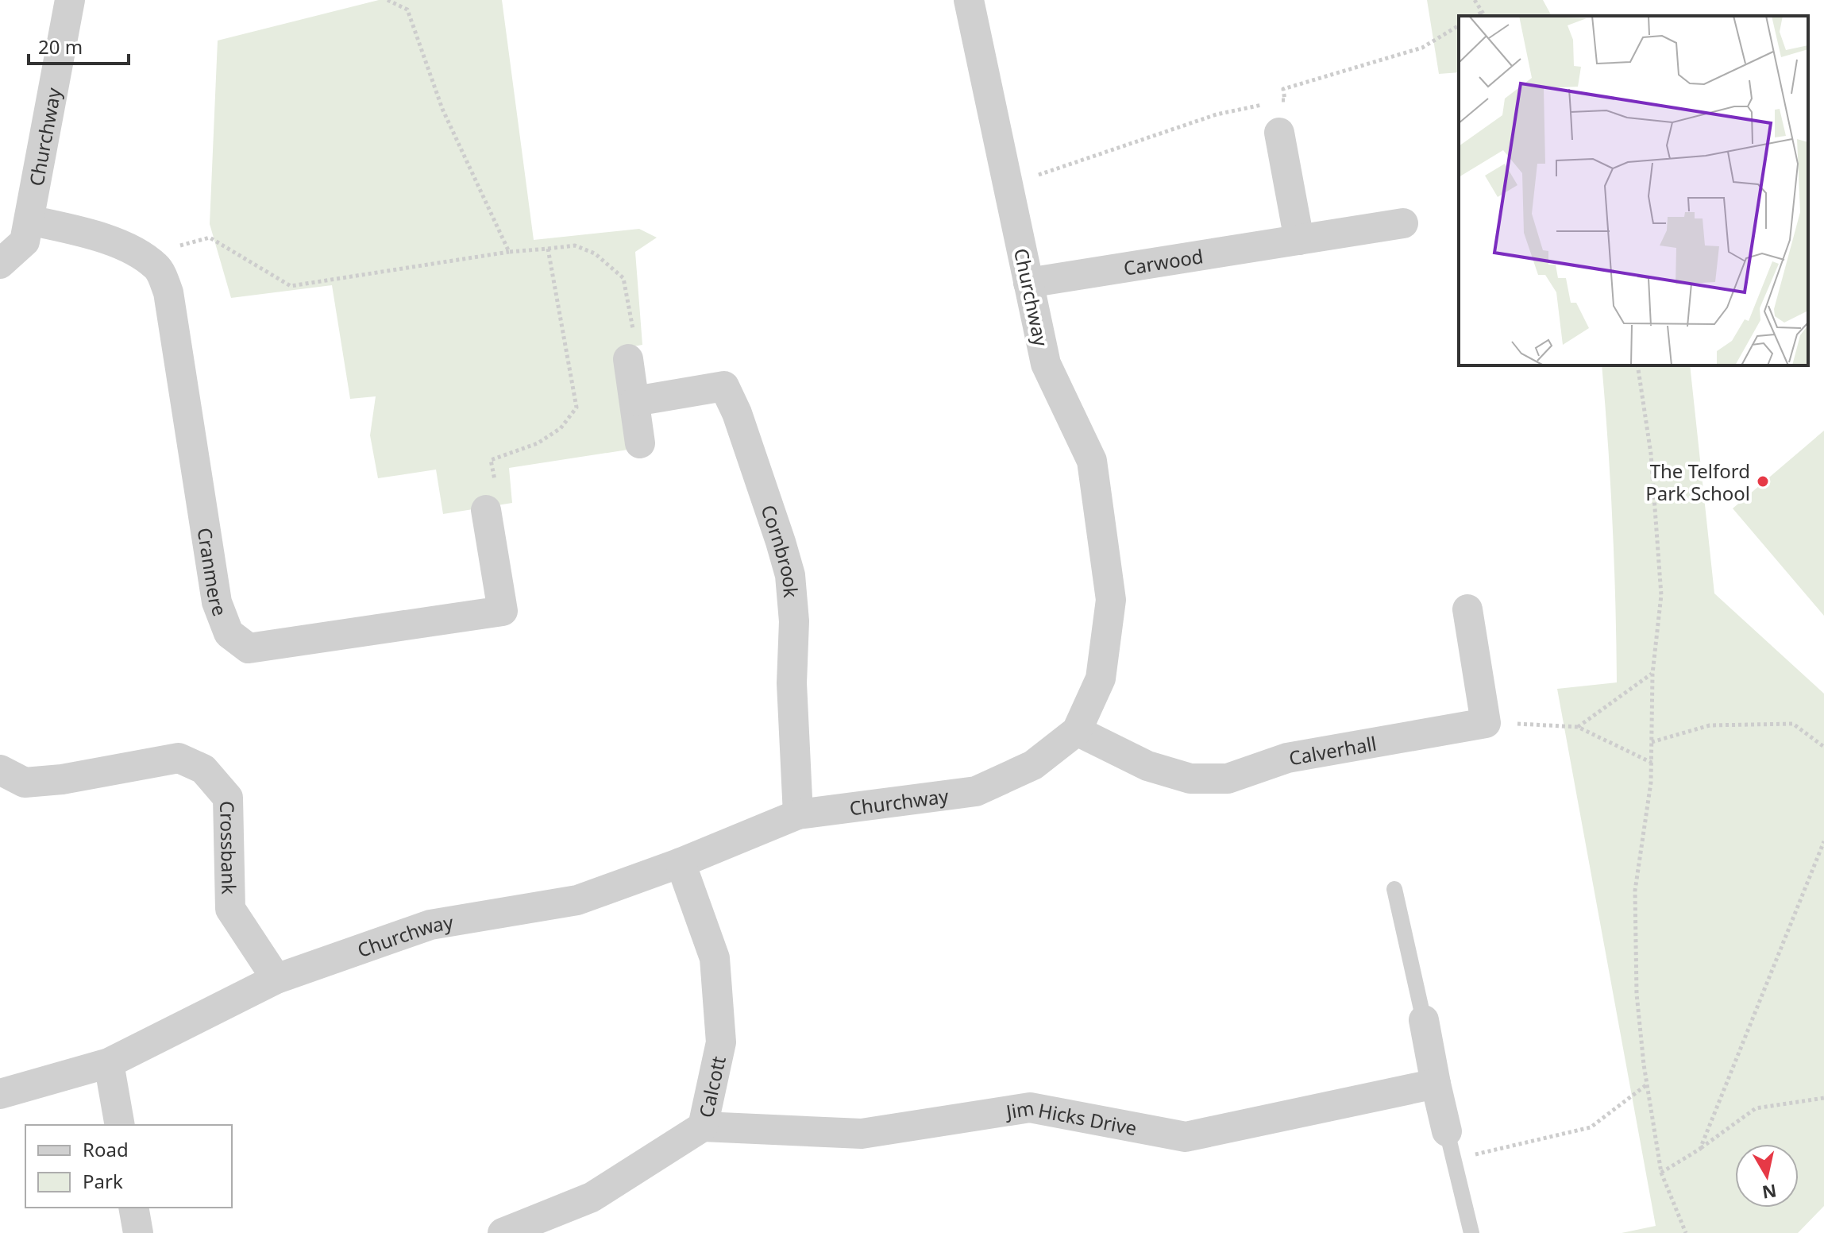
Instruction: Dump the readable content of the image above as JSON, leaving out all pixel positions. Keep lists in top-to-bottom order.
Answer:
{
  "streets": {
    "street": [
      "Churchway",
      "Carwood",
      "Cornbrook",
      "Cranmere",
      "Calverhall",
      "Crossbank",
      "Calcott",
      "Jim Hicks Drive"
    ]
  },
  "crossings": [
    ["Churchway", "Carwood"],
    ["Churchway", "Cornbrook"],
    ["Churchway", "Calverhall"],
    ["Churchway", "Crossbank"],
    ["Churchway", "Calcott"],
    ["Calcott", "Jim Hicks Drive"]
  ],
  "places": ["The Telford Park School"],
  "legend": ["Road", "Park"],
  "scale_bar": "20 m",
  "north": "bottom"
}
